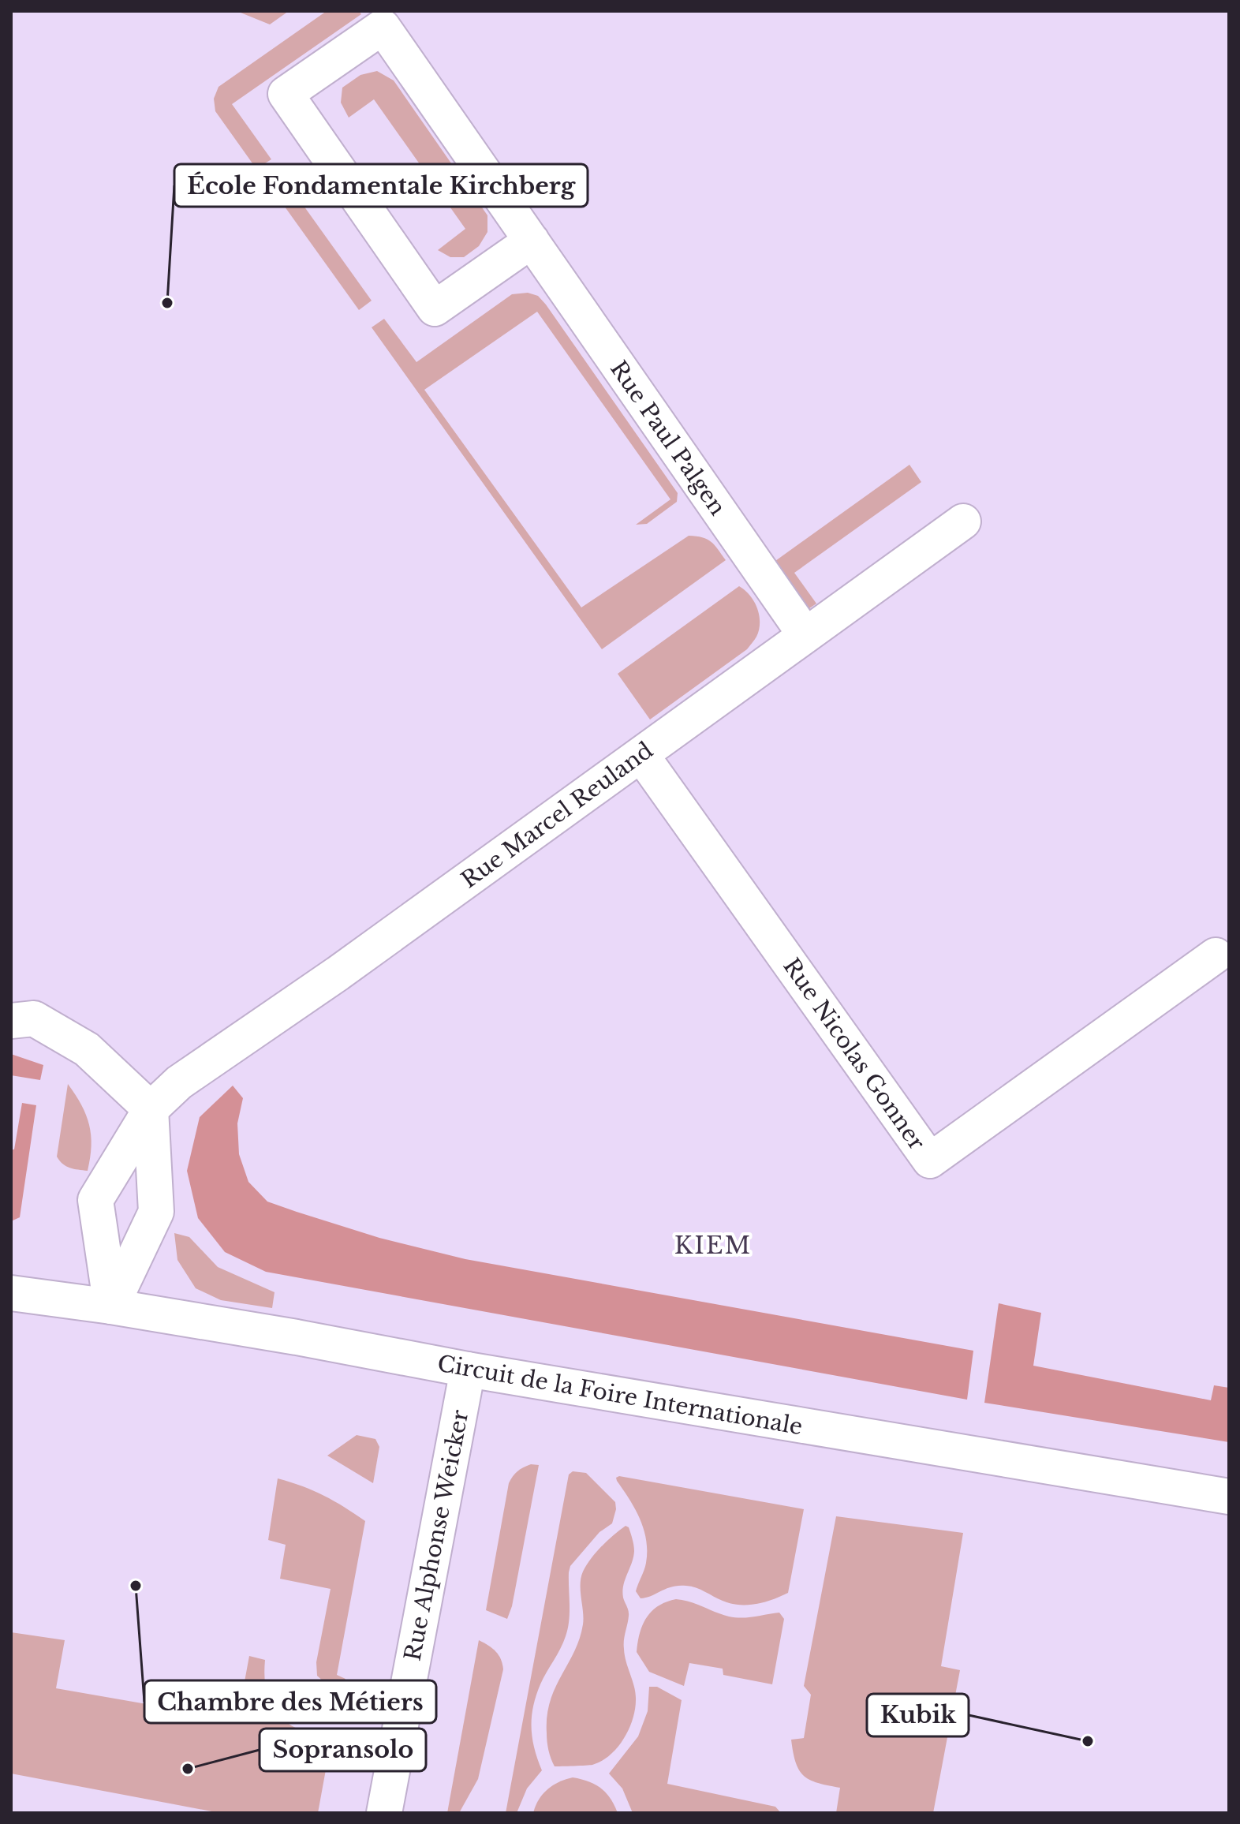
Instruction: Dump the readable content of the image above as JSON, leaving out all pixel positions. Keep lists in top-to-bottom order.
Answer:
{
  "streets": {
    "street": [
      "Rue Paul Palgen",
      "Rue Marcel Reuland",
      "Rue Nicolas Gonner",
      "Circuit de la Foire Internationale",
      "Rue Alphonse Weicker"
    ]
  },
  "crossings": [
    ["Rue Paul Palgen", "Rue Marcel Reuland"],
    ["Rue Marcel Reuland", "Rue Nicolas Gonner"],
    ["Rue Marcel Reuland", "Circuit de la Foire Internationale"],
    ["Circuit de la Foire Internationale", "Rue Alphonse Weicker"]
  ],
  "districts": ["KIEM"],
  "places": [
    "École Fondamentale Kirchberg",
    "Chambre des Métiers",
    "Kubik",
    "Sopransolo"
  ]
}
